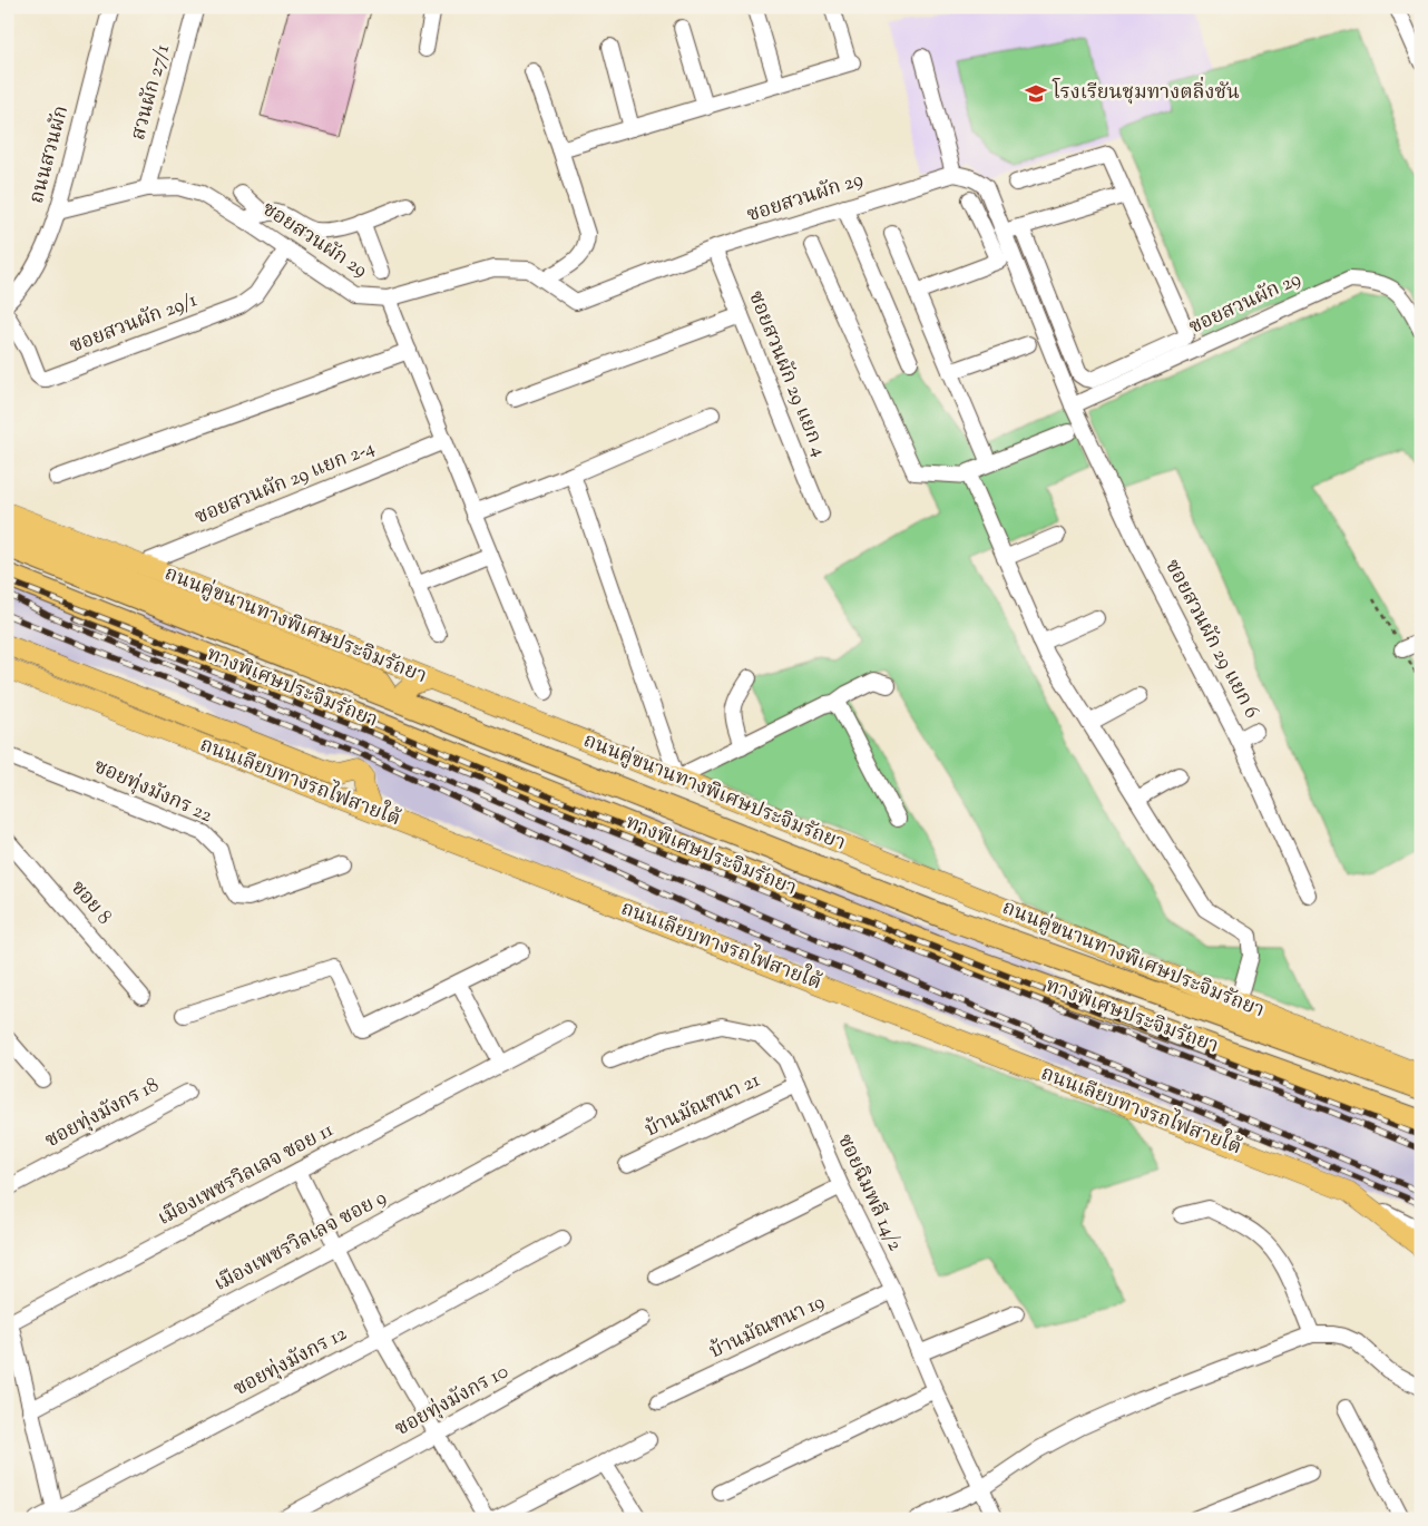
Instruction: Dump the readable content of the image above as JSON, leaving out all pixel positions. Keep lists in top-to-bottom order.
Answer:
{
  "streets": {
    "highway": ["ทางพิเศษประจิมรัถยา"],
    "main road": ["ถนนคู่ขนานทางพิเศษประจิมรัถยา", "ถนนเลียบทางรถไฟสายใต้"],
    "street": [
      "สวนผัก 27/1",
      "ถนนสวนผัก",
      "ซอยสวนผัก 29",
      "ซอยสวนผัก 29/1",
      "ซอยสวนผัก 29 แยก 4",
      "ซอยสวนผัก 29 แยก 2-4",
      "ซอยสวนผัก 29 แยก 6",
      "ซอยทุ่งมังกร 22",
      "ซอย 8",
      "บ้านมัณฑนา 21",
      "ซอยทุ่งมังกร 18",
      "เมืองเพชรวิลเลจ ซอย 11",
      "ซอยฉิมพลี 14/2",
      "เมืองเพชรวิลเลจ ซอย 9",
      "บ้านมัณฑนา 19",
      "ซอยทุ่งมังกร 12",
      "ซอยทุ่งมังกร 10"
    ]
  },
  "crossings": [
    ["สวนผัก 27/1", "ซอยสวนผัก 29"],
    ["ถนนสวนผัก", "ซอยสวนผัก 29"],
    ["ซอยสวนผัก 29", "ซอยสวนผัก 29/1"],
    ["ซอยสวนผัก 29", "ซอยสวนผัก 29 แยก 4"],
    ["ซอยสวนผัก 29", "ซอยสวนผัก 29 แยก 6"],
    ["ซอยสวนผัก 29 แยก 2-4", "ถนนคู่ขนานทางพิเศษประจิมรัถยา"],
    ["บ้านมัณฑนา 21", "ซอยฉิมพลี 14/2"],
    ["เมืองเพชรวิลเลจ ซอย 11", "เมืองเพชรวิลเลจ ซอย 9"],
    ["ซอยฉิมพลี 14/2", "บ้านมัณฑนา 19"]
  ],
  "places": {
    "school or university": ["โรงเรียนชุมทางตลิ่งชัน"]
  }
}
